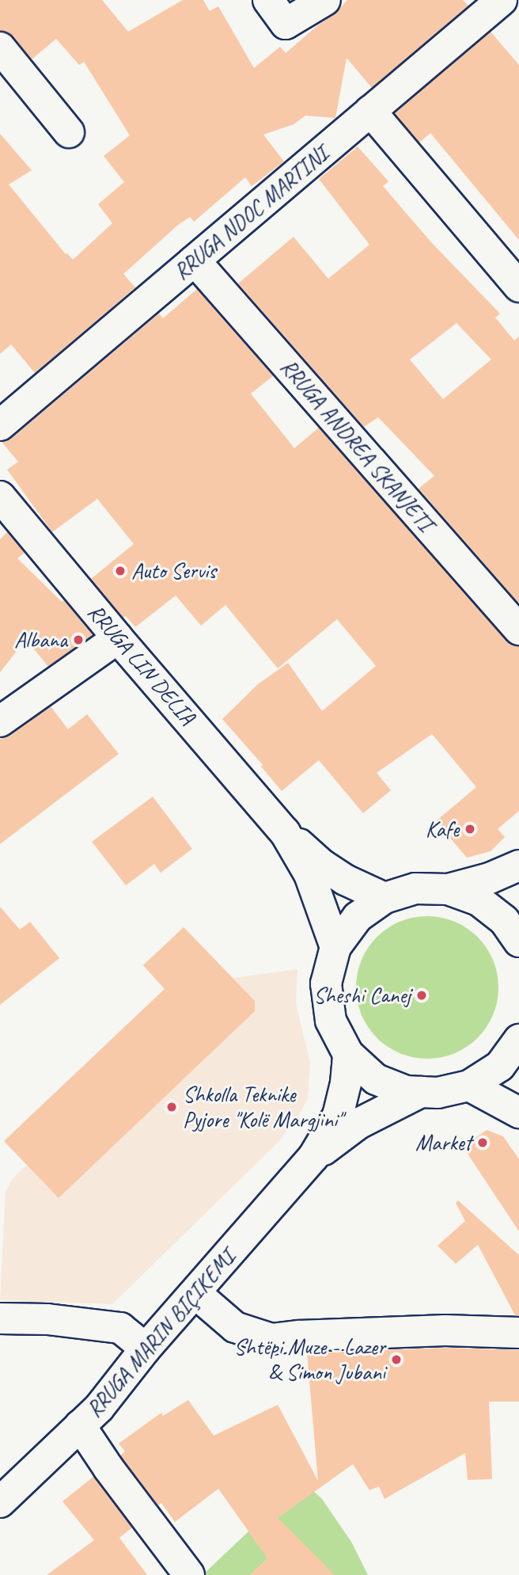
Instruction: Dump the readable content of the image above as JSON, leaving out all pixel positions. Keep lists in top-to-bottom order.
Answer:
{
  "streets": {
    "main road": [
      "RRUGA NDOC MARTINI",
      "RRUGA ANDREA SKANJETI",
      "RRUGA LIN DELIA",
      "RRUGA MARIN BIÇIKEMI"
    ]
  },
  "crossings": [
    ["RRUGA NDOC MARTINI", "RRUGA ANDREA SKANJETI"]
  ],
  "places": [
    "Auto Servis",
    "Albana",
    "Kafe",
    "Sheshi Canej",
    "Shkolla Teknike Pyjore \"Kolë Margjini\"",
    "Market",
    "Shtëpi Muze - Lazer & Simon Jubani"
  ]
}
